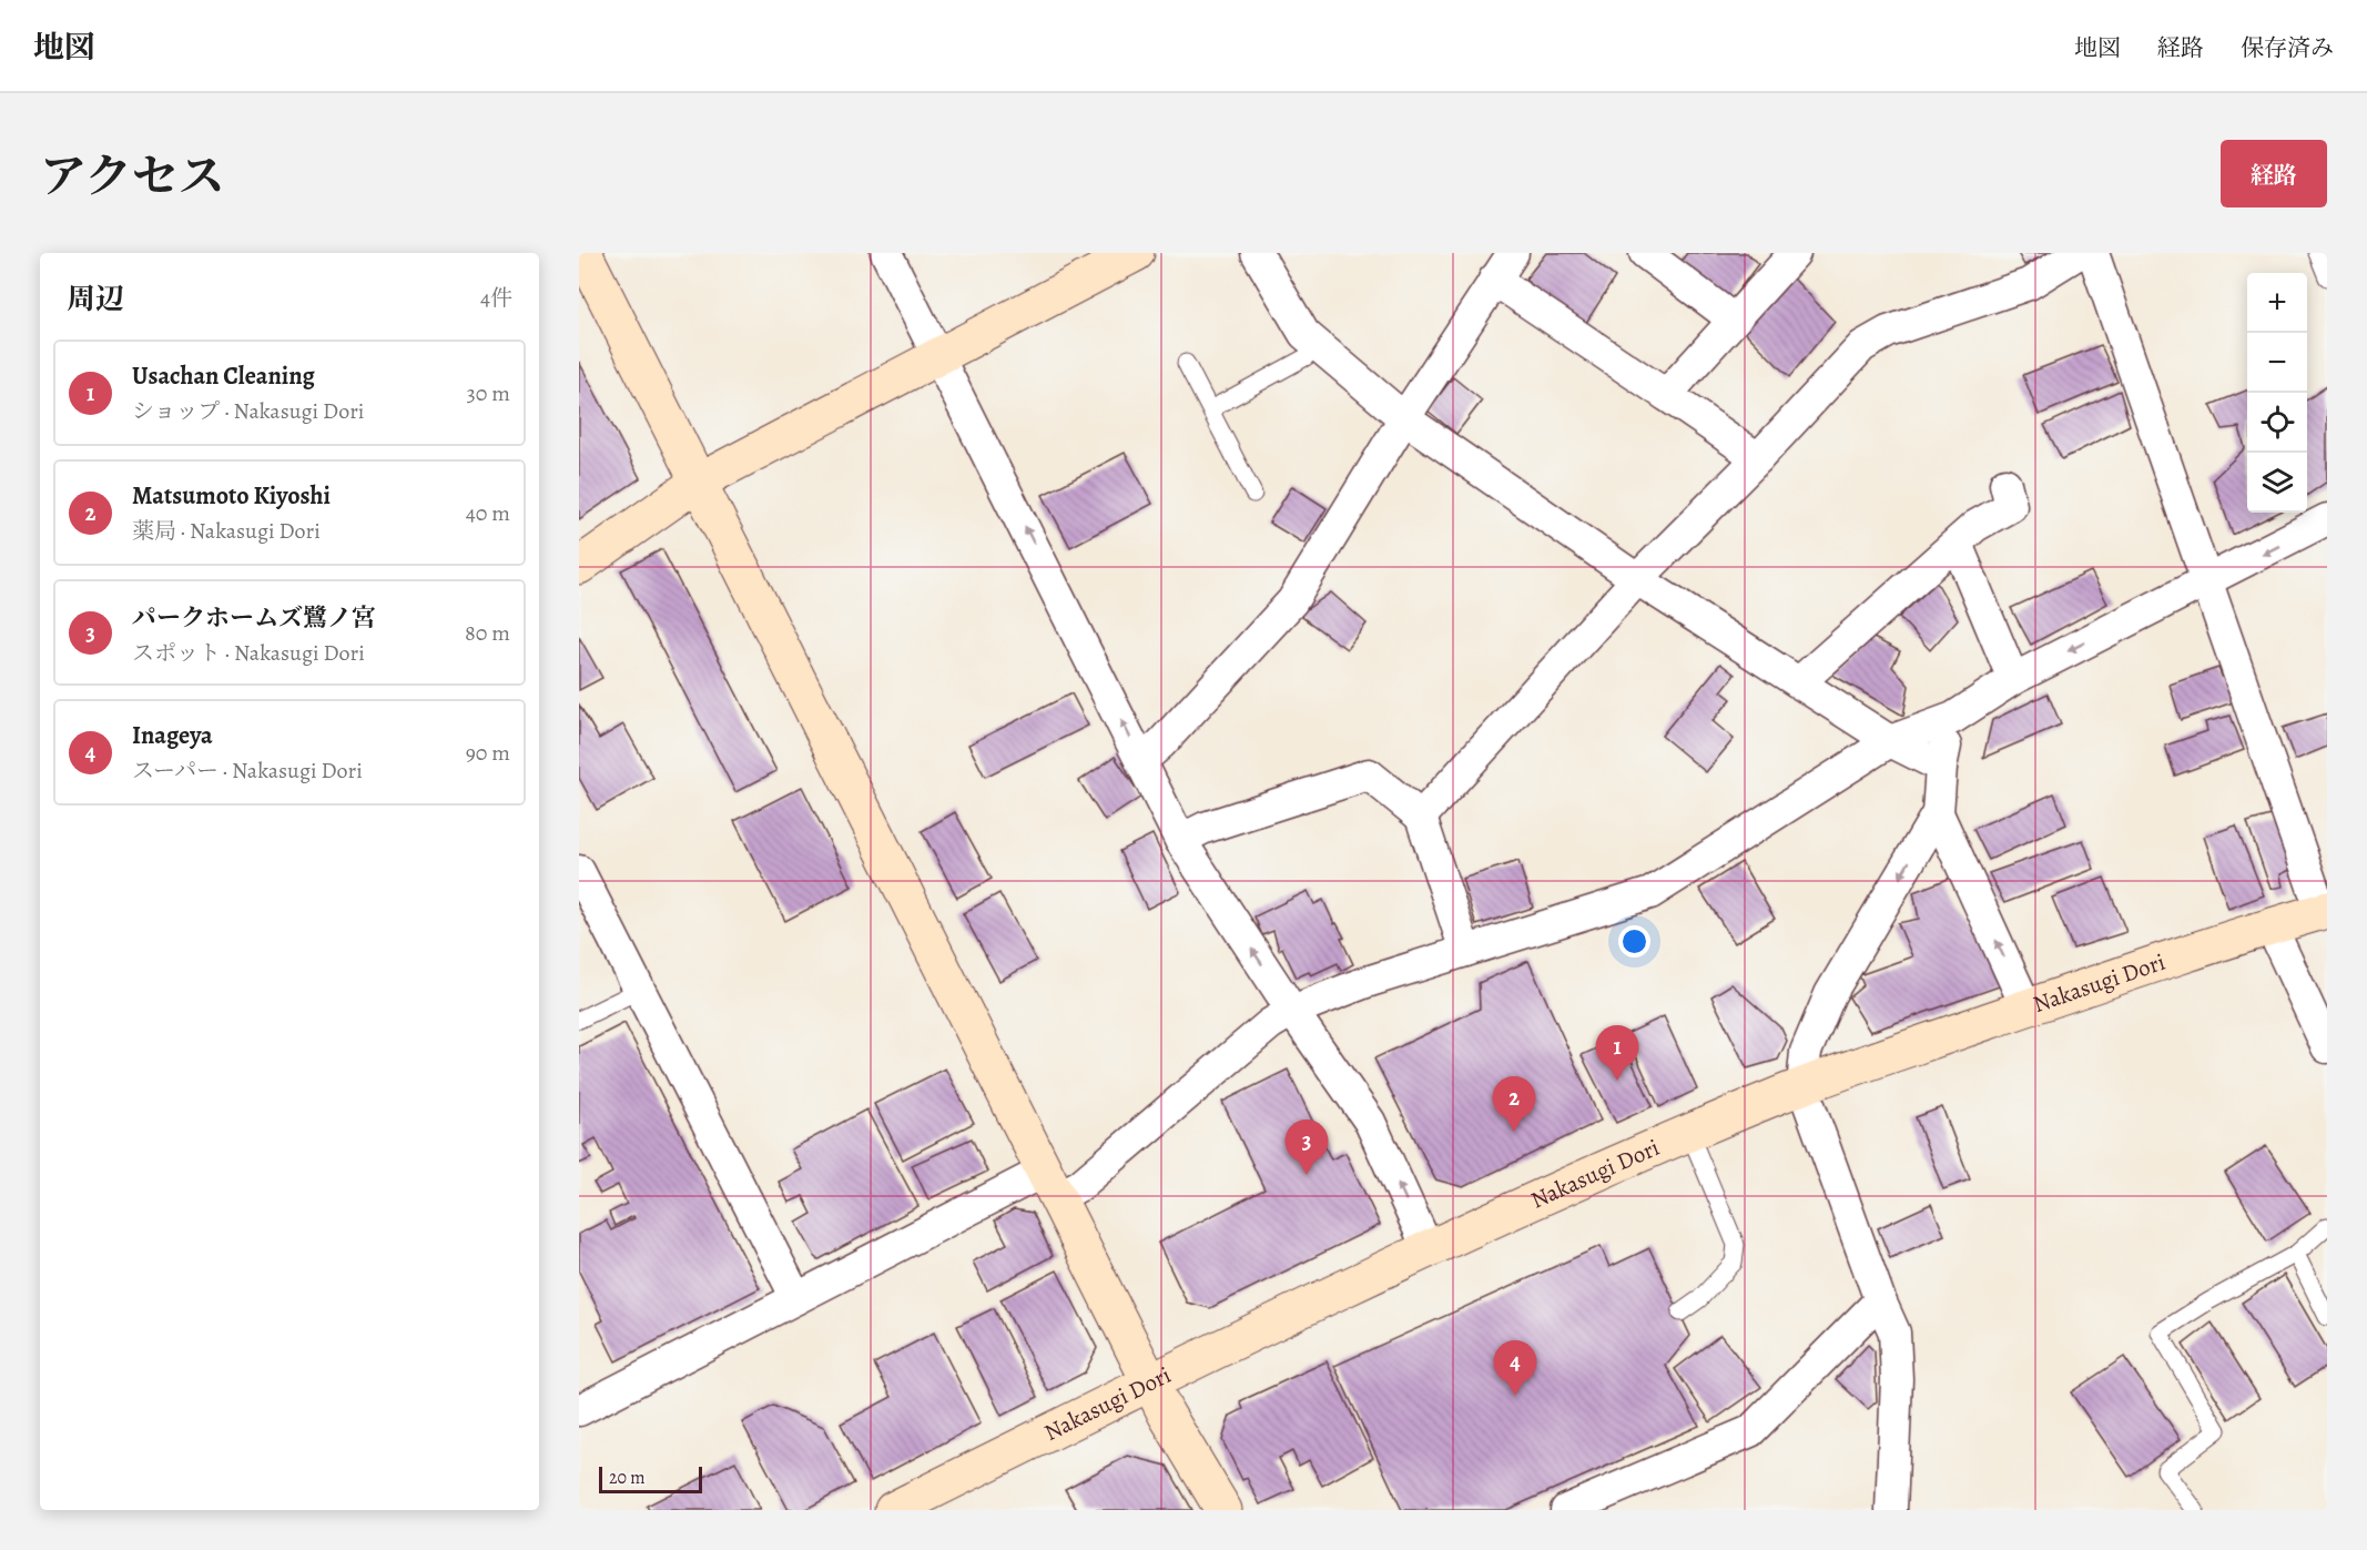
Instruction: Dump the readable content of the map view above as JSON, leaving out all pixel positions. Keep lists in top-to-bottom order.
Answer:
{
  "streets": {
    "street": ["Nakasugi Dori"]
  },
  "scale_bar": "20 m",
  "page": {
    "header": "地図",
    "nav": ["地図", "経路", "保存済み"],
    "title": "アクセス",
    "buttons": "経路",
    "heading": ["周辺", "4件"],
    "map_buttons": ["+", "−"],
    "list": [
      {
        "mark": "1",
        "name": "Usachan Cleaning",
        "note": "ショップ · Nakasugi Dori",
        "value": "30 m"
      },
      {
        "mark": "2",
        "name": "Matsumoto Kiyoshi",
        "note": "薬局 · Nakasugi Dori",
        "value": "40 m"
      },
      {
        "mark": "3",
        "name": "パークホームズ鷺ノ宮",
        "note": "スポット · Nakasugi Dori",
        "value": "80 m"
      },
      {
        "mark": "4",
        "name": "Inageya",
        "note": "スーパー · Nakasugi Dori",
        "value": "90 m"
      }
    ],
    "pins": [
      "1",
      "2",
      "3",
      "4"
    ],
    "scale": "20 m"
  }
}
